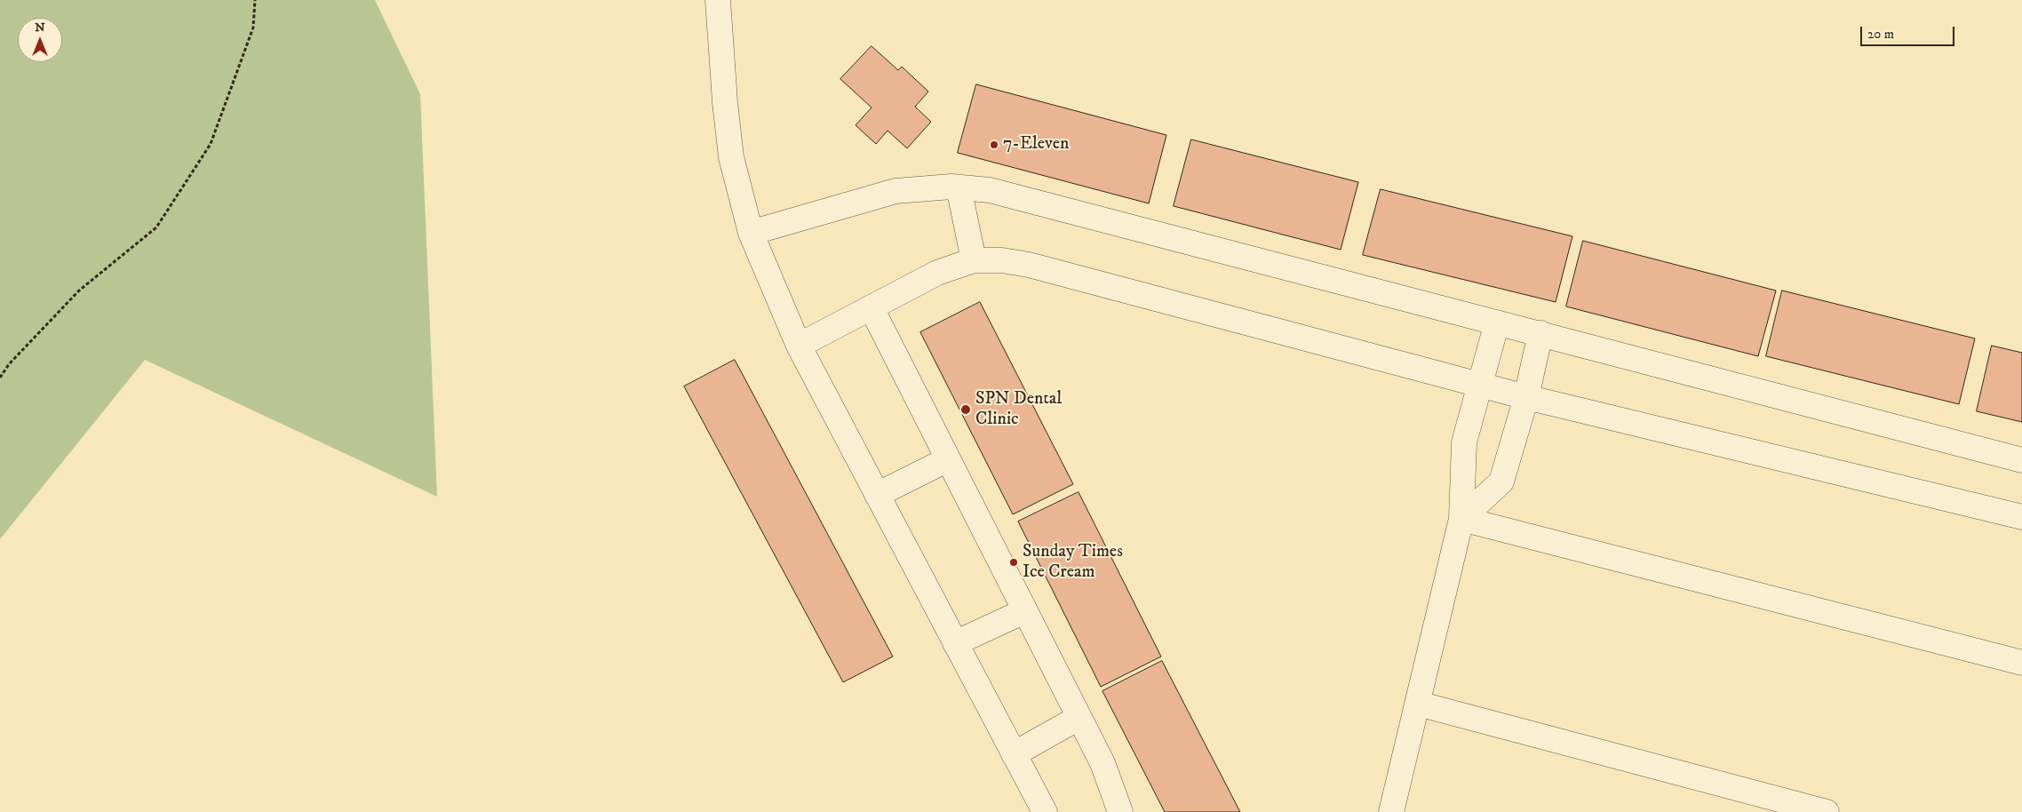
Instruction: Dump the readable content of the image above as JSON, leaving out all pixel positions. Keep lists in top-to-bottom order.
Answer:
{
  "places": ["7-Eleven", "SPN Dental Clinic", "Sunday Times Ice Cream"],
  "scale_bar": "20 m",
  "north": "top"
}
